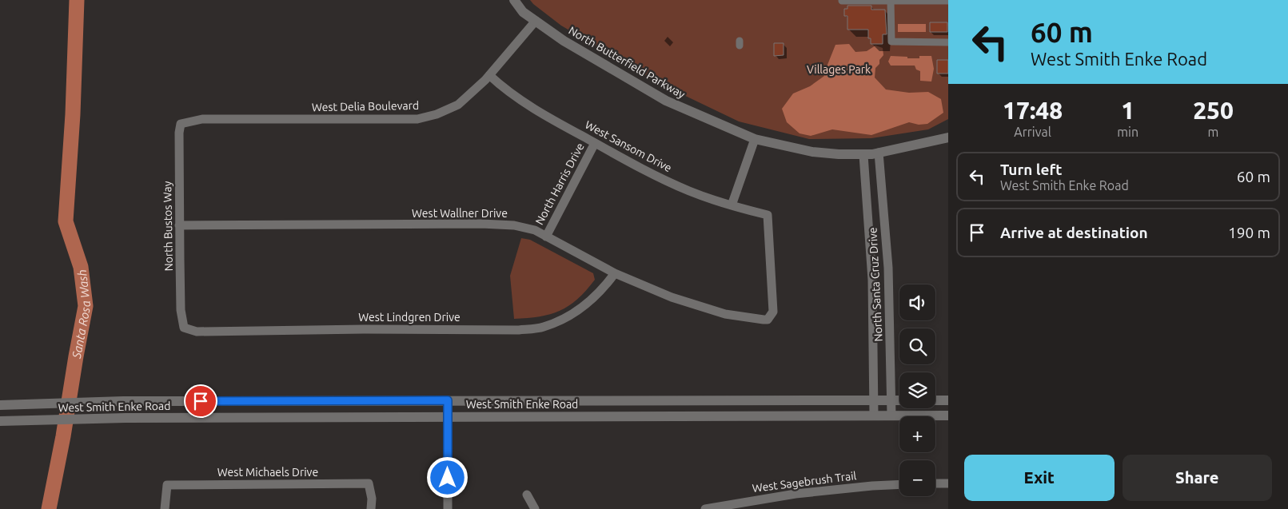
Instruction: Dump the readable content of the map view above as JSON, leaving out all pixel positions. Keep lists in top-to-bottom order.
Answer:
{
  "streets": {
    "street": [
      "North Butterfield Parkway",
      "West Delia Boulevard",
      "West Sansom Drive",
      "North Harris Drive",
      "West Wallner Drive",
      "North Bustos Way",
      "North Santa Cruz Drive",
      "West Lindgren Drive",
      "West Smith Enke Road",
      "West Michaels Drive",
      "West Sagebrush Trail"
    ]
  },
  "crossings": [
    ["North Butterfield Parkway", "West Delia Boulevard"],
    ["North Butterfield Parkway", "North Santa Cruz Drive"],
    ["West Delia Boulevard", "West Sansom Drive"],
    ["West Delia Boulevard", "North Bustos Way"],
    ["West Sansom Drive", "North Harris Drive"],
    ["West Sansom Drive", "West Wallner Drive"],
    ["North Harris Drive", "West Wallner Drive"],
    ["West Wallner Drive", "North Bustos Way"],
    ["West Wallner Drive", "West Lindgren Drive"],
    ["North Bustos Way", "West Lindgren Drive"],
    ["North Santa Cruz Drive", "West Smith Enke Road"]
  ],
  "water": ["Santa Rosa Wash"],
  "parks": ["Villages Park"],
  "page": {
    "turn": ["60 m", "West Smith Enke Road"],
    "eta": [
      "17:48",
      "Arrival",
      "1",
      "min",
      "250",
      "m"
    ],
    "list": [
      {
        "name": "Turn left",
        "note": "West Smith Enke Road",
        "value": "60 m"
      },
      {
        "name": "Arrive at destination",
        "value": "190 m"
      }
    ],
    "map_buttons": ["+", "−"],
    "buttons": ["Exit", "Share"]
  }
}
